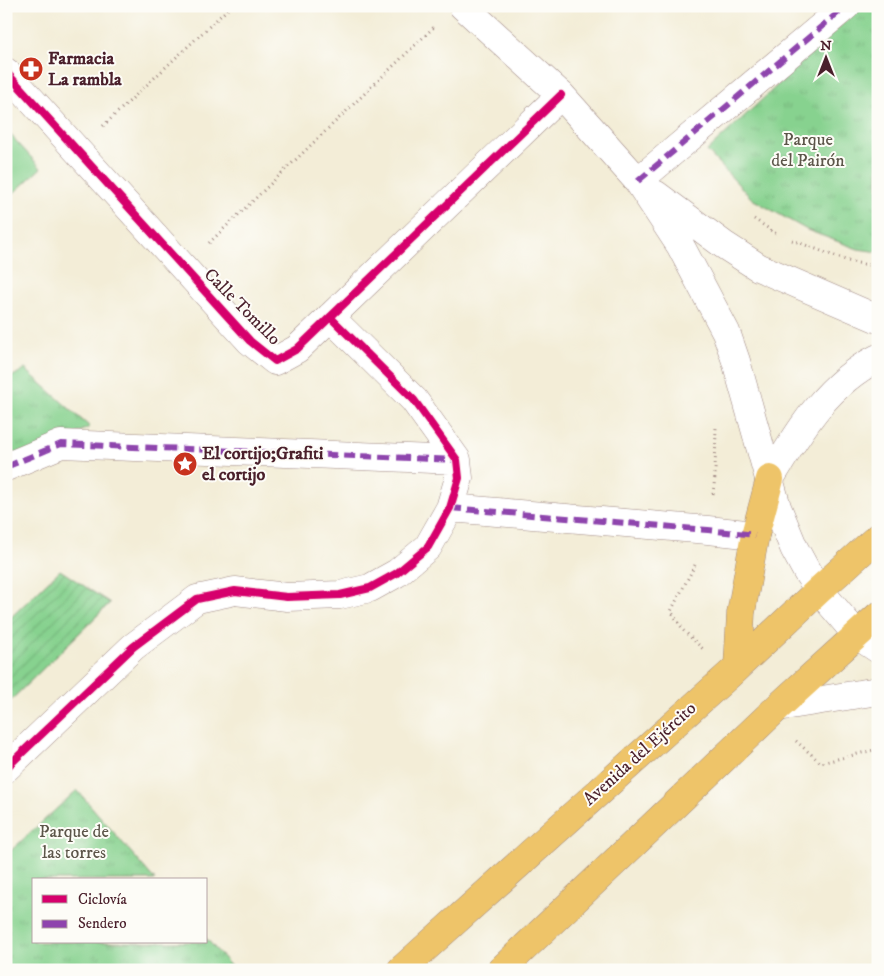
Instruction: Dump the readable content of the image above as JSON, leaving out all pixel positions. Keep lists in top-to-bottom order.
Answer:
{
  "streets": {
    "main road": ["Avenida del Ejército"],
    "street": ["Calle Tomillo"]
  },
  "parks": ["Parque del Pairón", "Parque de las torres"],
  "places": {
    "pharmacy": ["Farmacia La rambla"],
    "place": ["El cortijo;Grafiti el cortijo"]
  },
  "legend": ["Ciclovía", "Sendero"],
  "north": "top"
}
